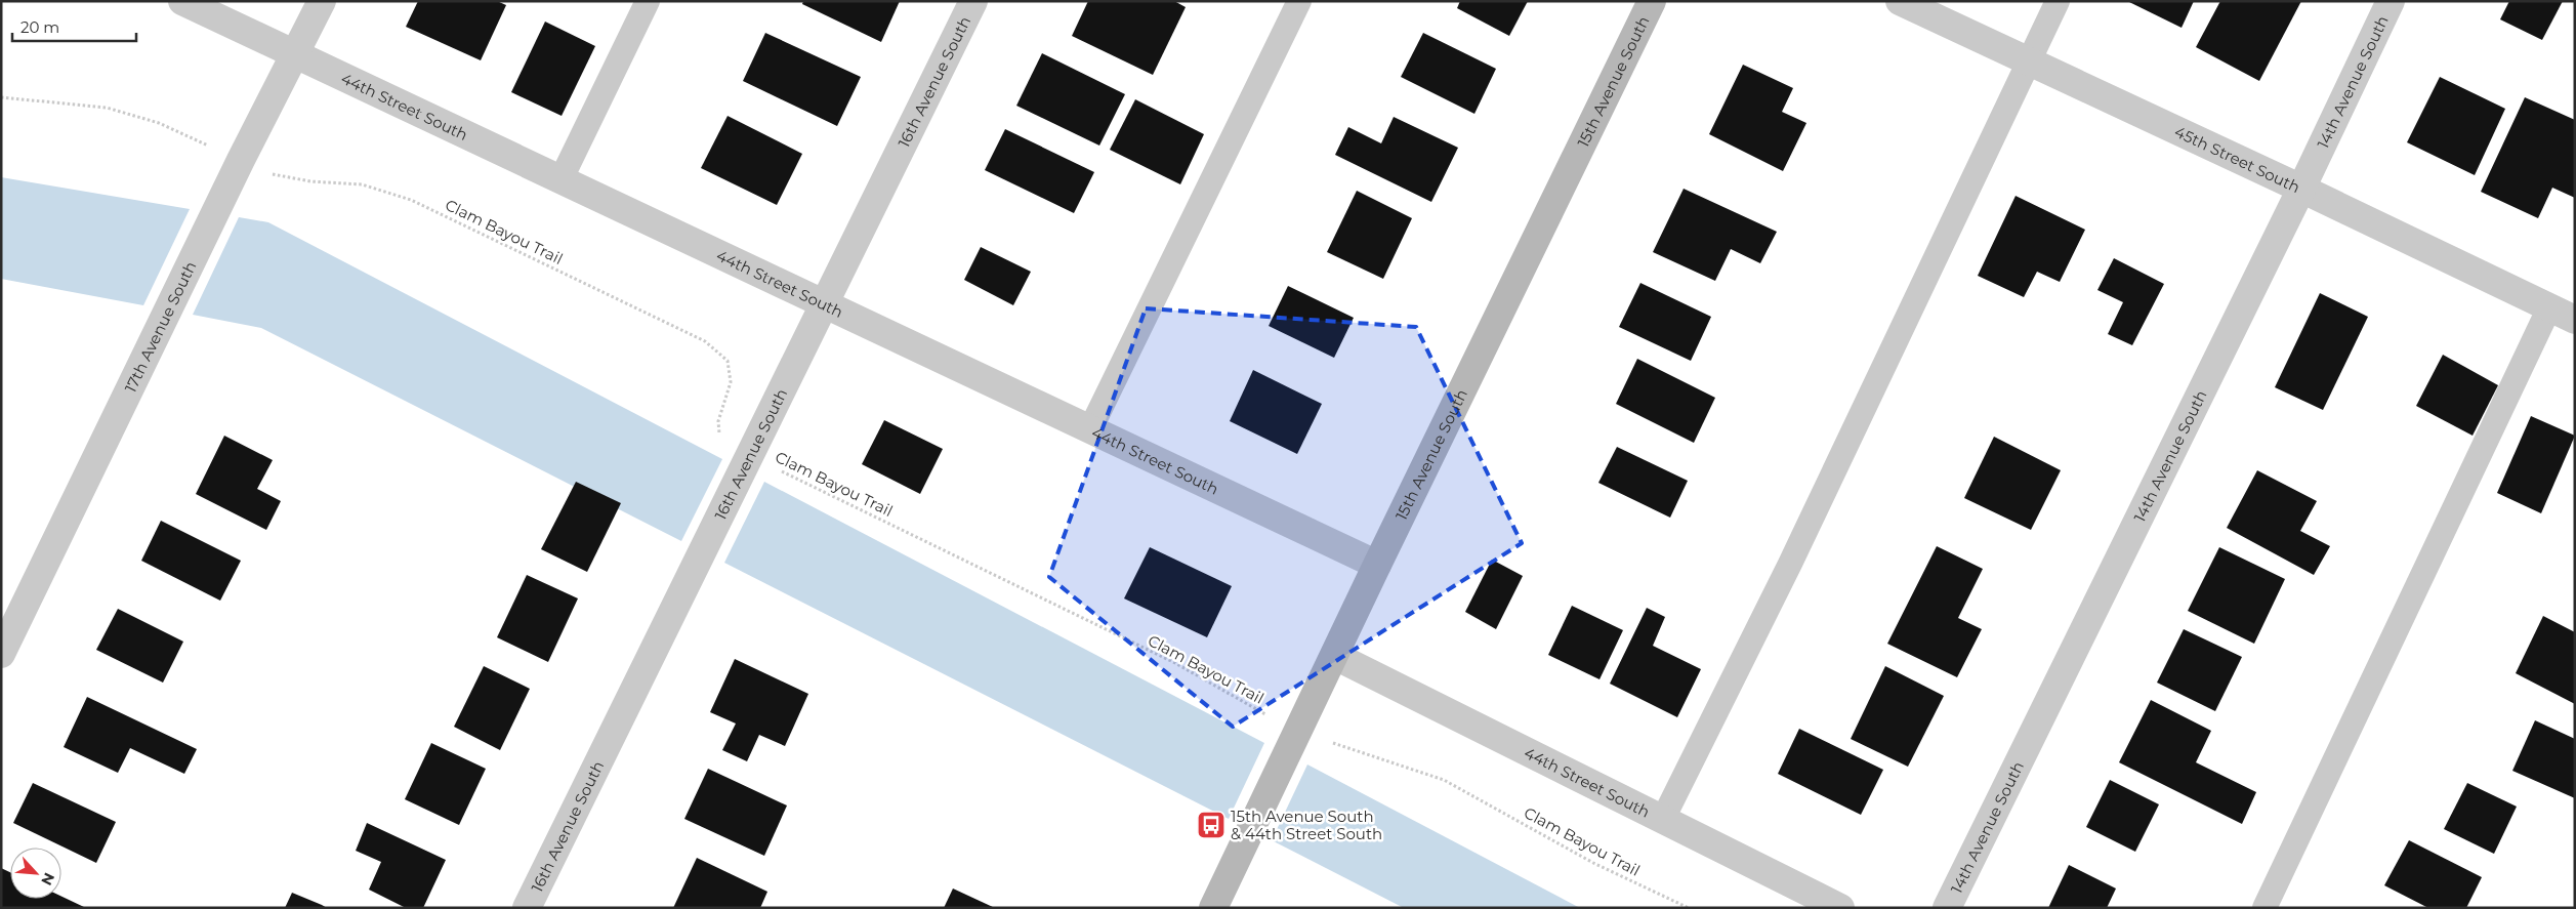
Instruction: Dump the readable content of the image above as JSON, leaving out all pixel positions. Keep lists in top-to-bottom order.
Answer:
{
  "streets": {
    "street": [
      "15th Avenue South",
      "16th Avenue South",
      "14th Avenue South",
      "44th Street South",
      "45th Street South",
      "17th Avenue South"
    ],
    "path": ["Clam Bayou Trail"]
  },
  "crossings": [
    ["15th Avenue South", "44th Street South"],
    ["15th Avenue South", "Clam Bayou Trail"],
    ["16th Avenue South", "44th Street South"],
    ["16th Avenue South", "Clam Bayou Trail"],
    ["14th Avenue South", "45th Street South"],
    ["44th Street South", "17th Avenue South"],
    ["Clam Bayou Trail", "17th Avenue South"]
  ],
  "places": {
    "bus stop": ["15th Avenue South & 44th Street South"]
  },
  "scale_bar": "20 m",
  "north": "bottom right"
}
